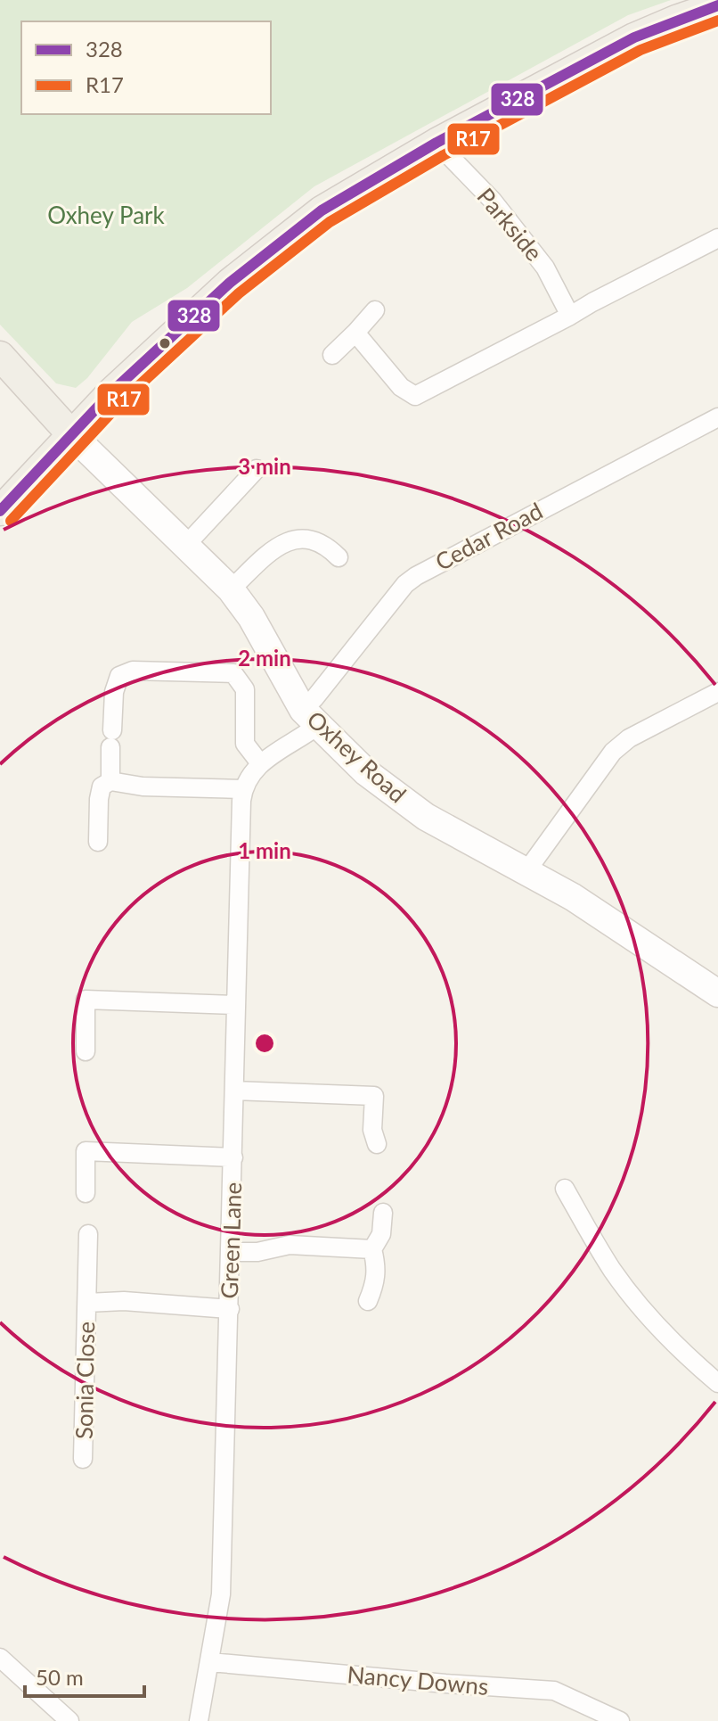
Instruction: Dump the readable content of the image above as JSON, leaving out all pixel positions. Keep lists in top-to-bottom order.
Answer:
{
  "streets": {
    "street": [
      "Parkside",
      "Cedar Road",
      "Oxhey Road",
      "Green Lane",
      "Sonia Close",
      "Nancy Downs"
    ]
  },
  "crossings": [
    ["Cedar Road", "Oxhey Road"],
    ["Green Lane", "Sonia Close"],
    ["Green Lane", "Nancy Downs"]
  ],
  "parks": ["Oxhey Park"],
  "lines": ["transit line 328", "transit line R17"],
  "legend": ["328", "R17"],
  "scale_bar": "50 m",
  "rings": ["3 min", "2 min", "1 min"]
}
